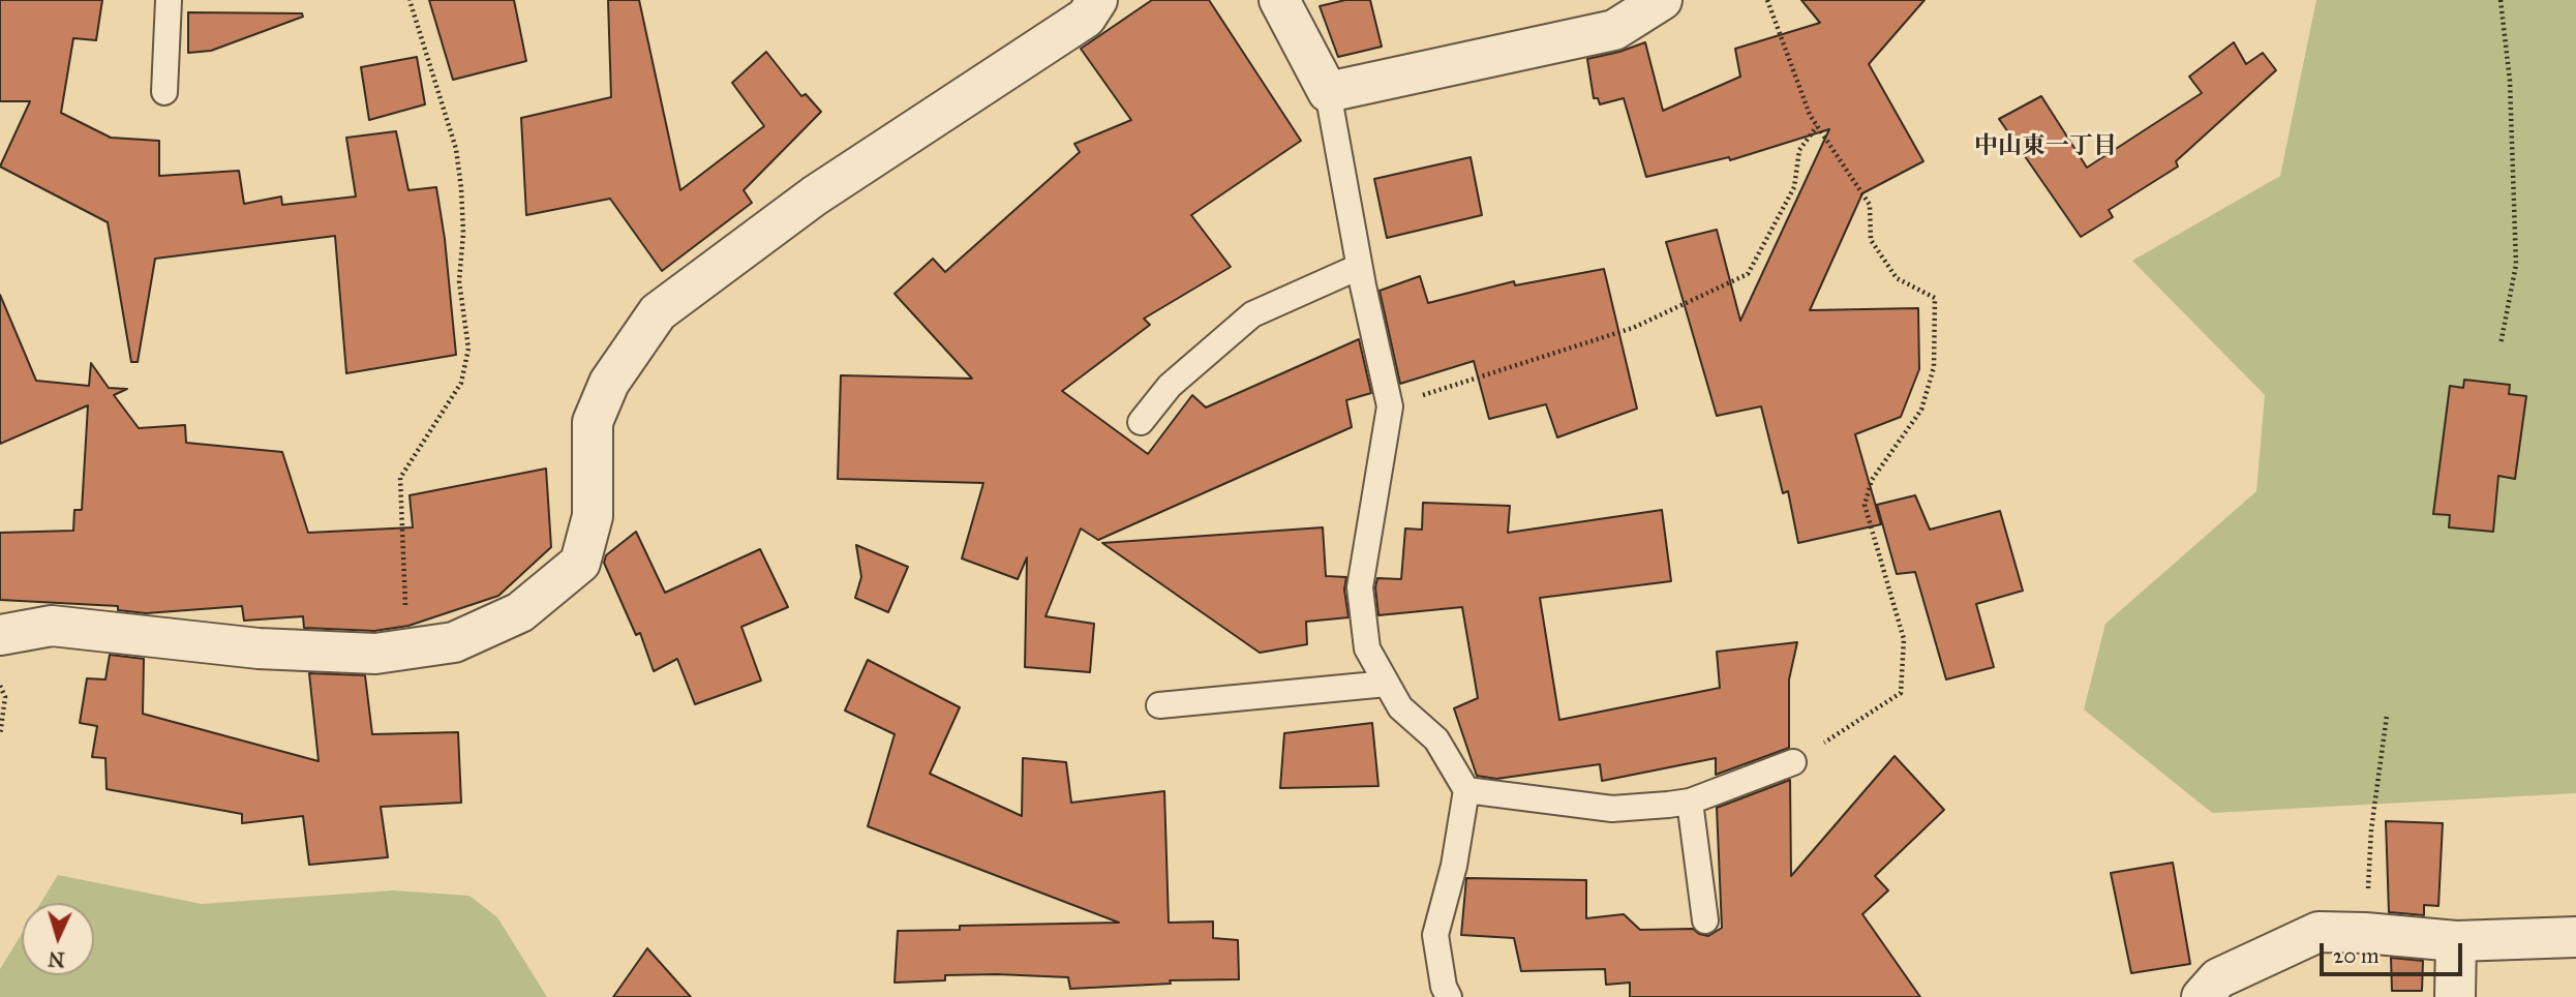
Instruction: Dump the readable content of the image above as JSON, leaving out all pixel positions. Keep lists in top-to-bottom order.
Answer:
{
  "districts": ["中山東一丁目"],
  "scale_bar": "20 m",
  "north": "bottom"
}
